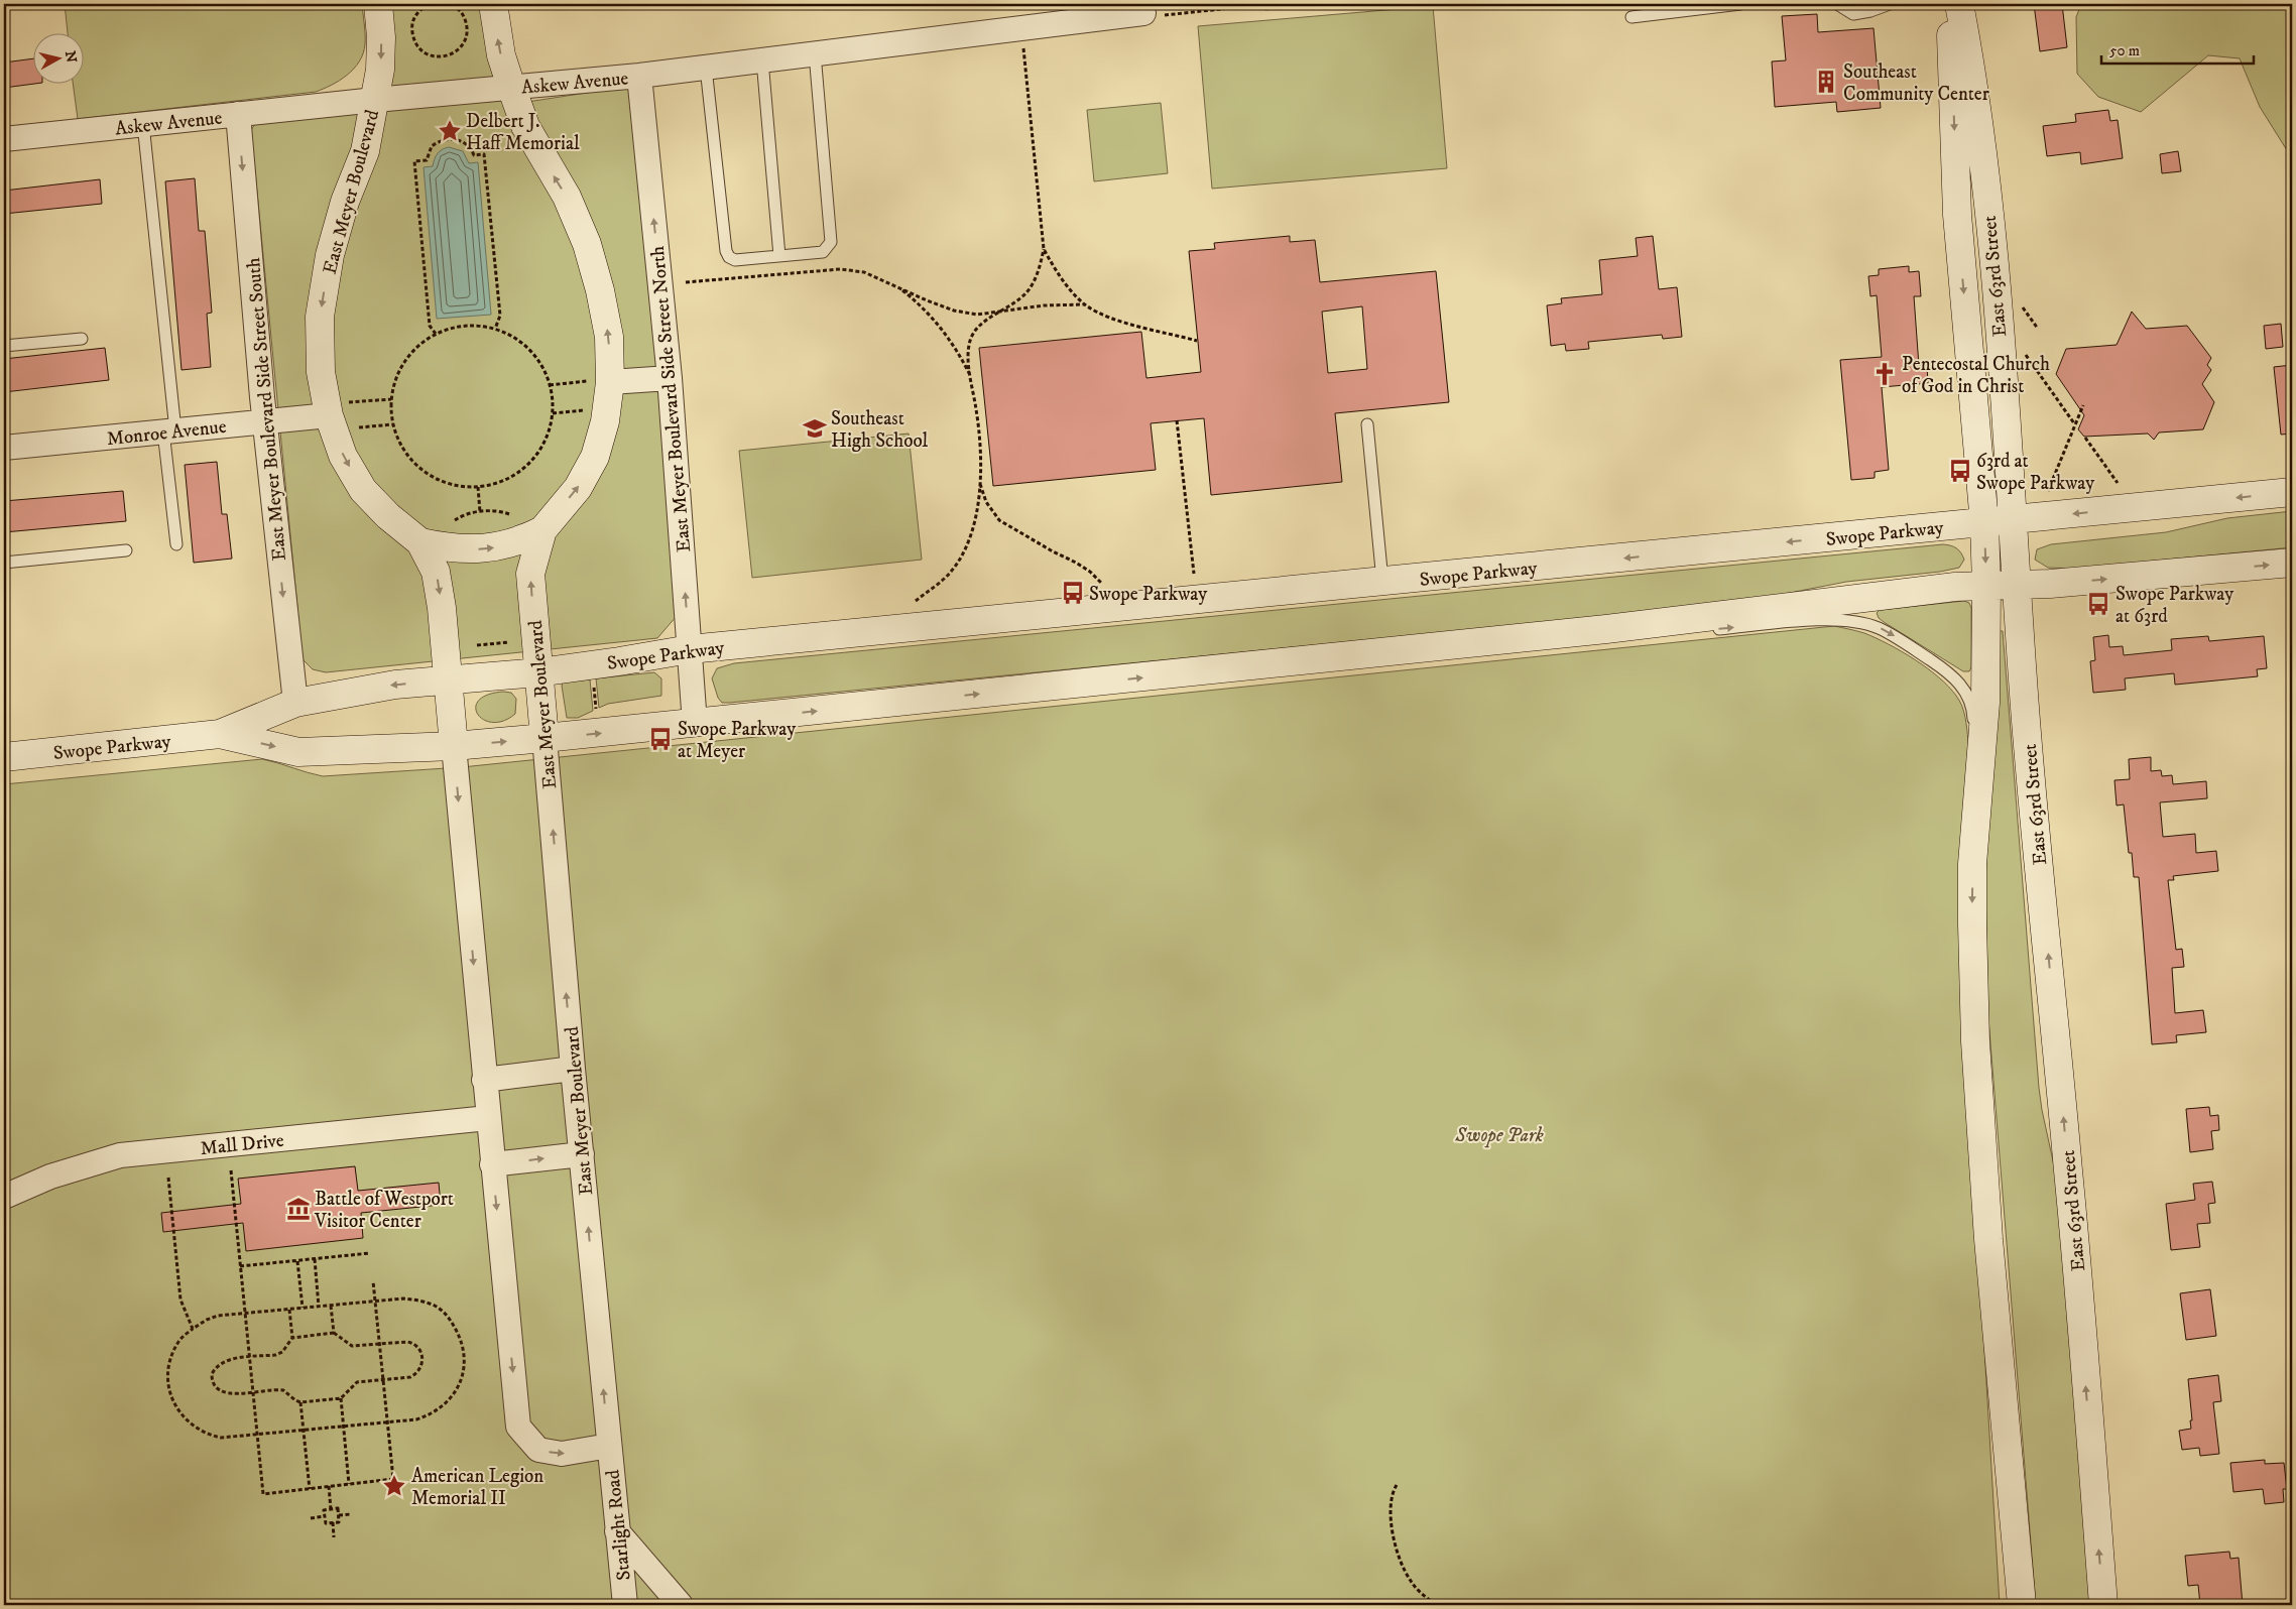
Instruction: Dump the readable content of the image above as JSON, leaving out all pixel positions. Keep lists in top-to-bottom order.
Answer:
{
  "streets": {
    "main road": ["East Meyer Boulevard", "East 63rd Street", "Swope Parkway"],
    "street": [
      "Askew Avenue",
      "East Meyer Boulevard Side Street North",
      "East Meyer Boulevard Side Street South",
      "Monroe Avenue",
      "Mall Drive",
      "Starlight Road"
    ]
  },
  "crossings": [
    ["Askew Avenue", "East Meyer Boulevard"],
    ["Askew Avenue", "East Meyer Boulevard Side Street North"],
    ["Askew Avenue", "East Meyer Boulevard Side Street South"],
    ["East Meyer Boulevard", "Monroe Avenue"],
    ["East Meyer Boulevard", "Swope Parkway"],
    ["East Meyer Boulevard", "Mall Drive"],
    ["East Meyer Boulevard", "Starlight Road"],
    ["East 63rd Street", "Swope Parkway"],
    ["East Meyer Boulevard Side Street North", "Swope Parkway"],
    ["East Meyer Boulevard Side Street South", "Monroe Avenue"],
    ["East Meyer Boulevard Side Street South", "Swope Parkway"]
  ],
  "one_way": ["East Meyer Boulevard Side Street North", "East Meyer Boulevard Side Street South"],
  "parks": ["Swope Park"],
  "places": {
    "building": ["Southeast Community Center"],
    "place": ["Delbert J. Haff Memorial", "American Legion Memorial II"],
    "church": ["Pentecostal Church of God in Christ"],
    "school or university": ["Southeast High School"],
    "bus stop": [
      "63rd at Swope Parkway",
      "Swope Parkway",
      "Swope Parkway at 63rd",
      "Swope Parkway at Meyer"
    ],
    "museum": ["Battle of Westport Visitor Center"]
  },
  "scale_bar": "50 m",
  "north": "right"
}
